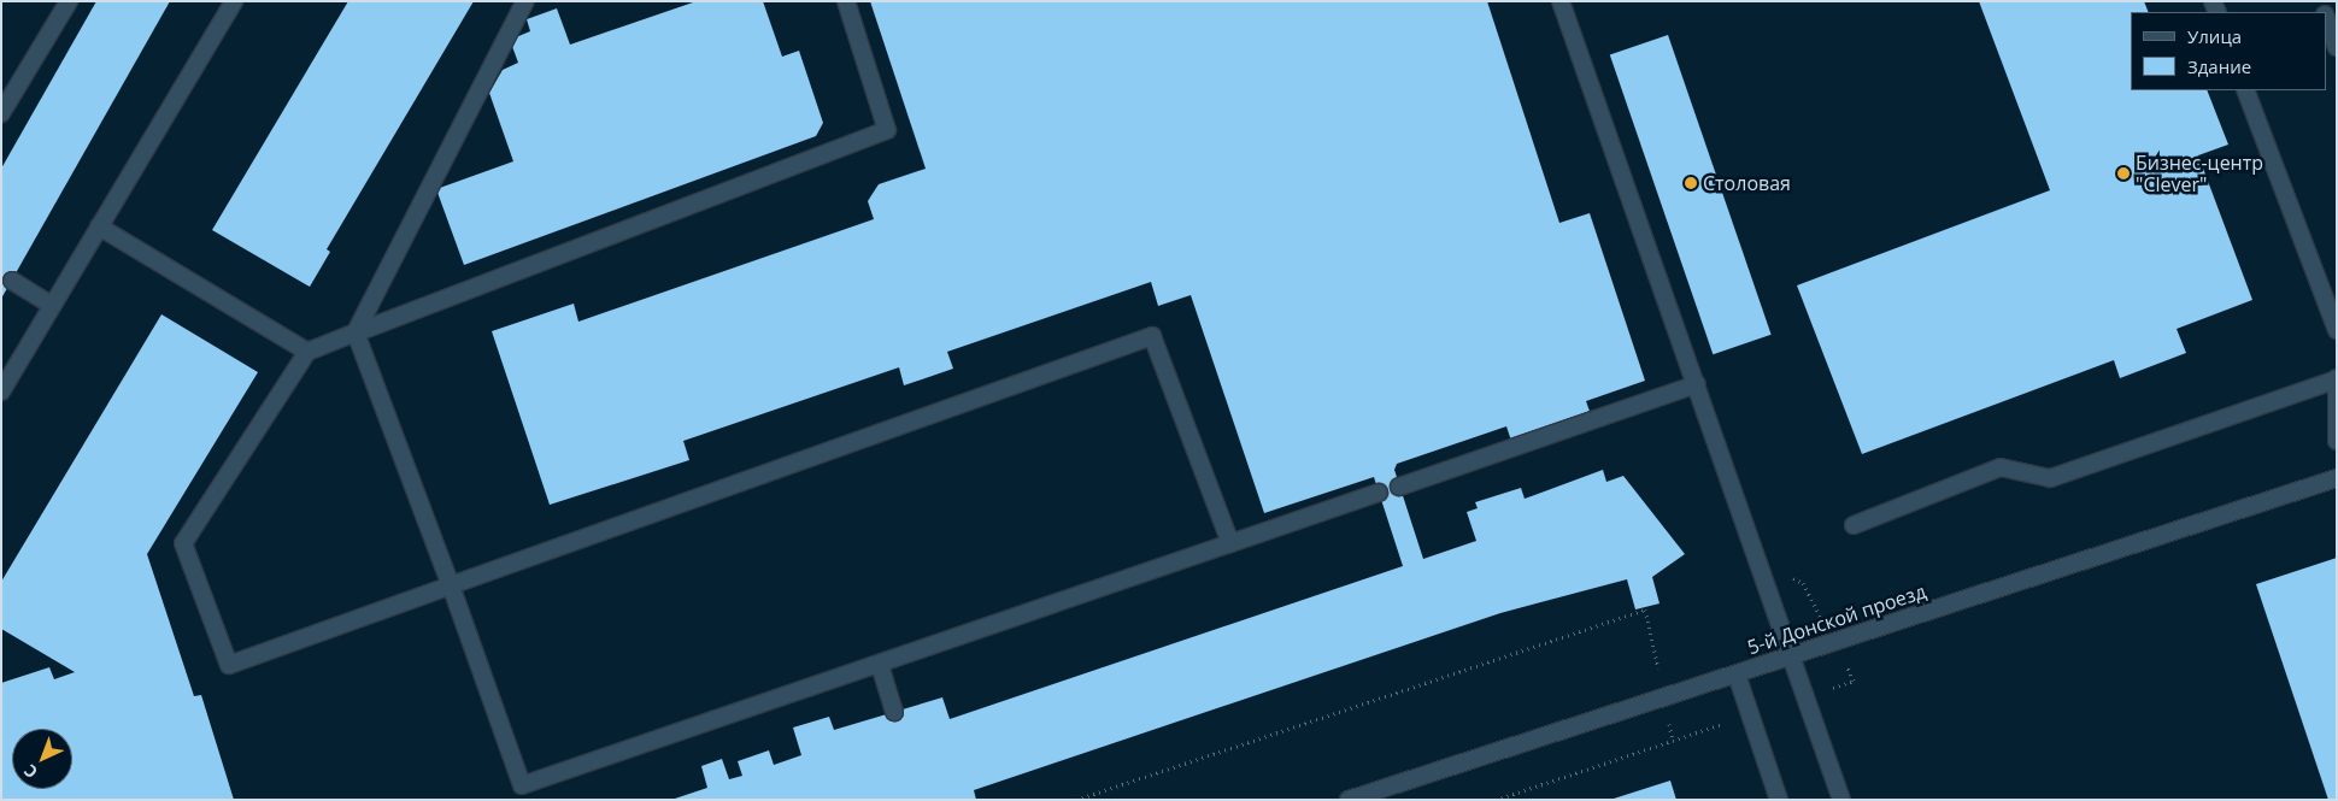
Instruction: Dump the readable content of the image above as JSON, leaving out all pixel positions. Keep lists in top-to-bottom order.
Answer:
{
  "streets": {
    "street": ["5-й Донской проезд"]
  },
  "places": ["Бизнес-центр \"Clever\"", "Столовая"],
  "legend": ["Улица", "Здание"],
  "north": "bottom left"
}
